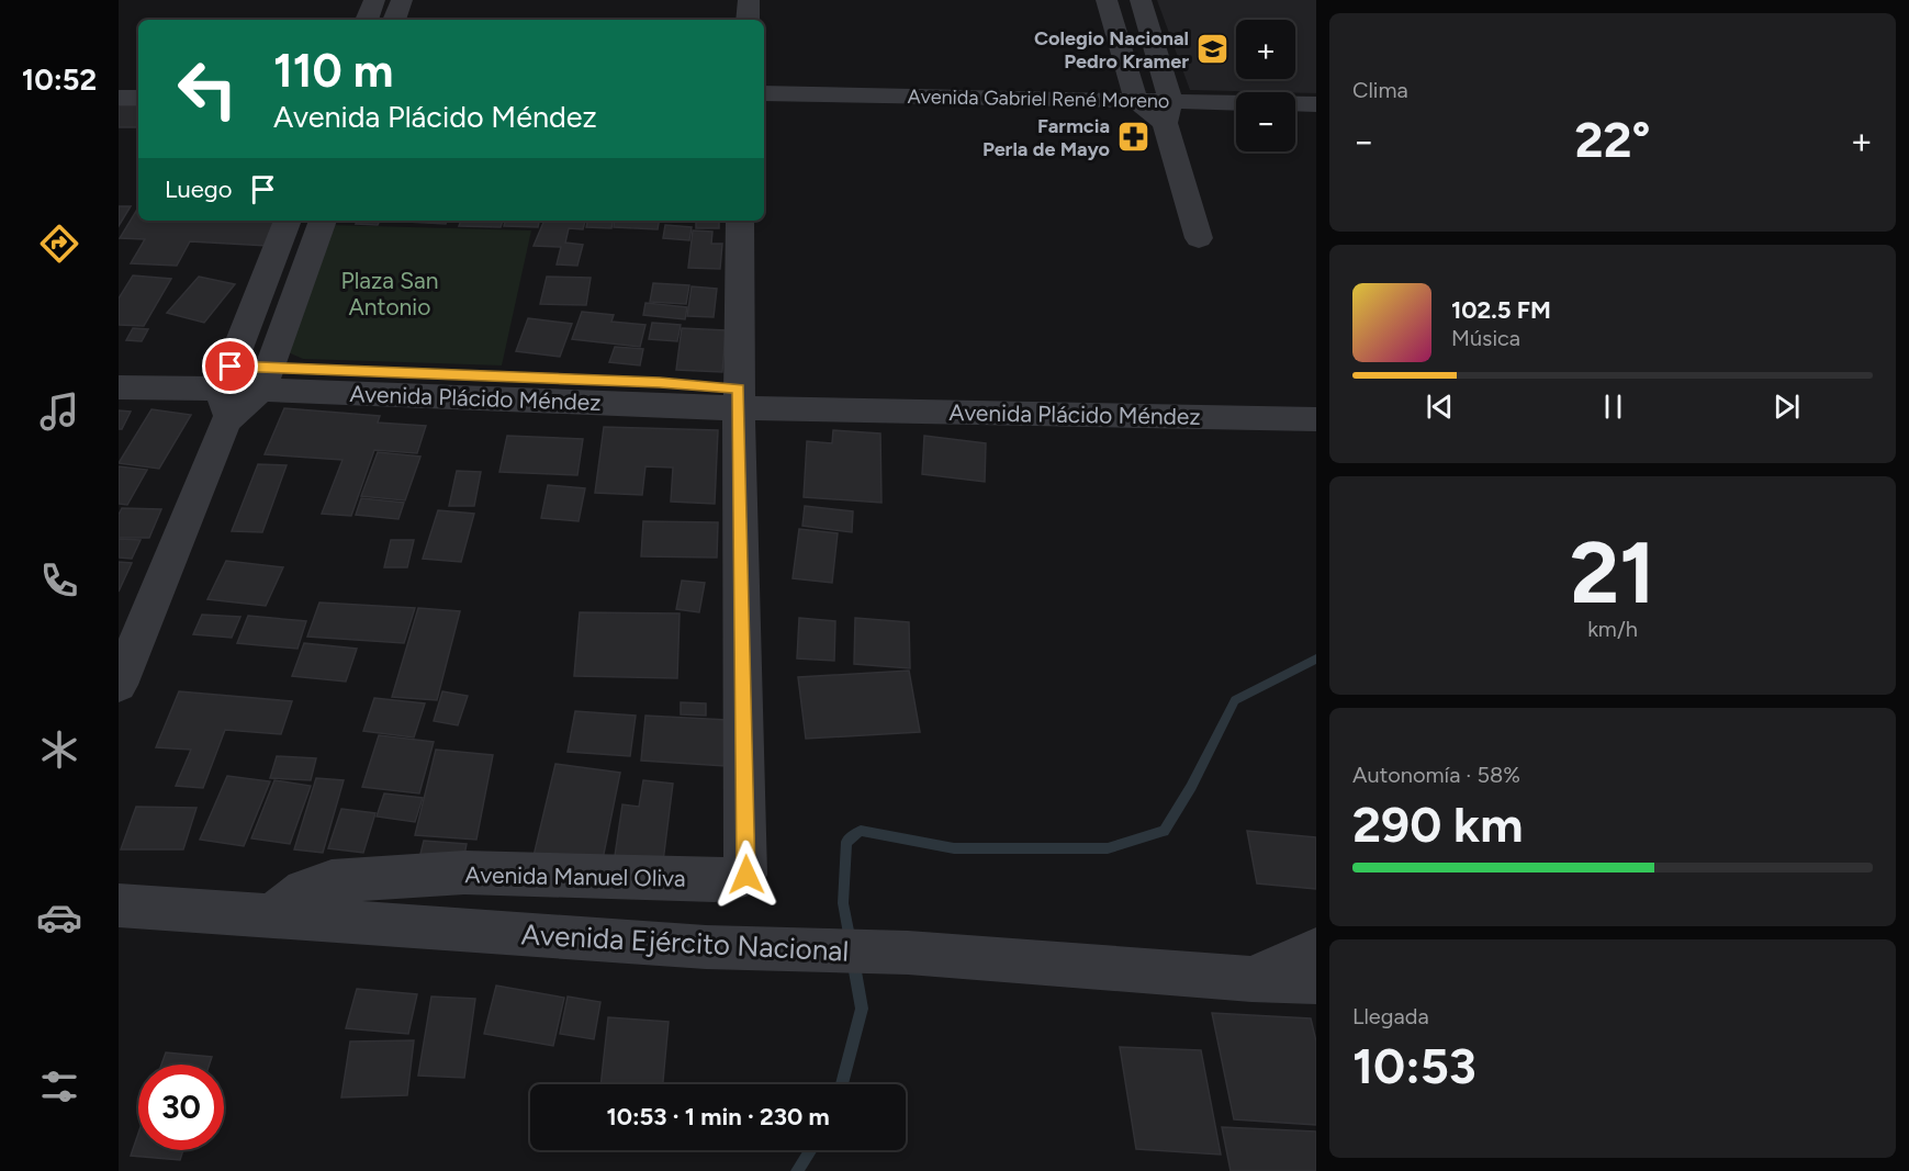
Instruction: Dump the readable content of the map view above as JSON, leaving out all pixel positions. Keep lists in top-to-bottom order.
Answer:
{
  "streets": {
    "street": [
      "Avenida Gabriel René Moreno",
      "Avenida Plácido Méndez",
      "Avenida Manuel Oliva",
      "Avenida Ejército Nacional"
    ]
  },
  "crossings": [
    ["Avenida Plácido Méndez", "Avenida Manuel Oliva"],
    ["Avenida Manuel Oliva", "Avenida Ejército Nacional"]
  ],
  "parks": ["Plaza San Antonio"],
  "places": {
    "school or university": ["Colegio Nacional Pedro Kramer"],
    "pharmacy": ["Farmcia Perla de Mayo"]
  },
  "page": {
    "tabs": "10:52",
    "tile": [
      "Clima",
      ["21", "km/h"],
      ["Autonomía · 58%", "290 km"],
      ["Llegada", "10:53"]
    ],
    "map_buttons": ["+", "−"],
    "turn": ["110 m", "Avenida Plácido Méndez"],
    "heat": ["−", "22°", "+"],
    "then": "Luego",
    "song": ["102.5 FM", "Música"],
    "limit": "30",
    "trip": "10:53 · 1 min · 230 m"
  }
}
